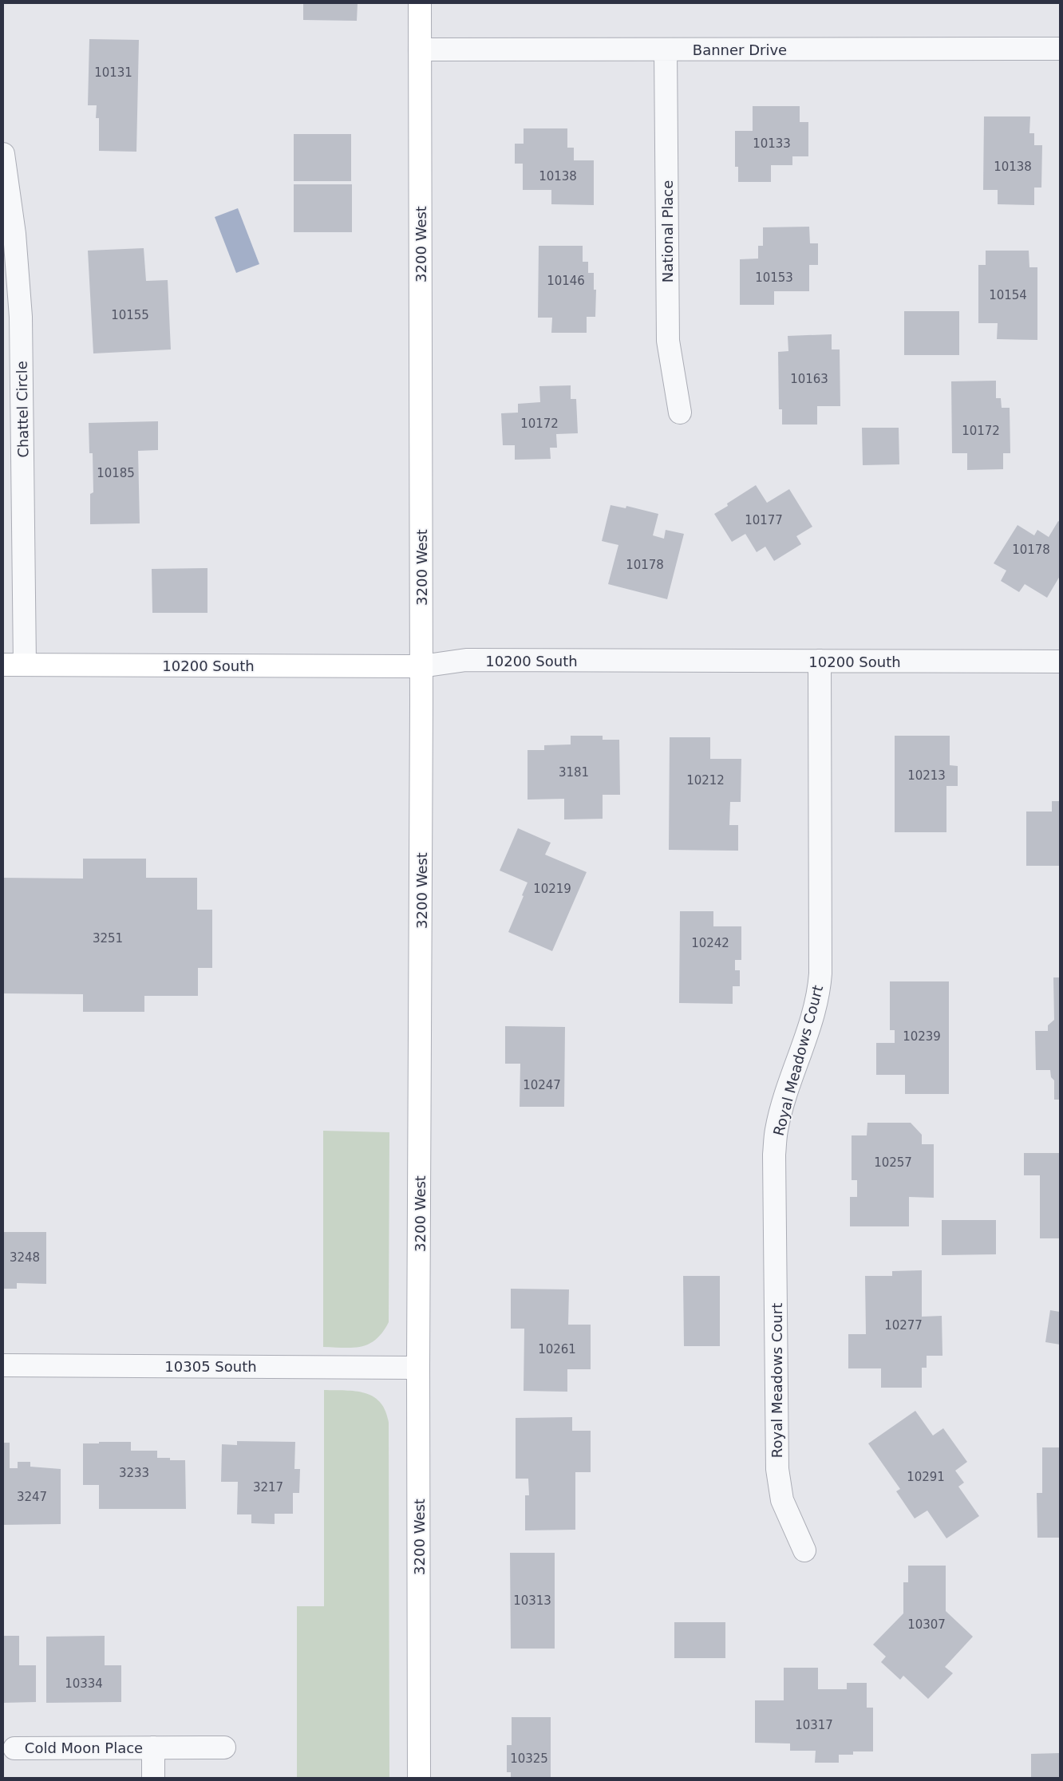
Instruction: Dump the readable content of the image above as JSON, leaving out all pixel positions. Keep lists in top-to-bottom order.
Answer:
{
  "streets": {
    "street": [
      "Banner Drive",
      "National Place",
      "3200 West",
      "Chattel Circle",
      "10200 South",
      "Royal Meadows Court",
      "10305 South",
      "Cold Moon Place"
    ]
  },
  "crossings": [
    ["Banner Drive", "National Place"],
    ["Banner Drive", "3200 West"],
    ["3200 West", "10200 South"],
    ["3200 West", "10305 South"],
    ["Chattel Circle", "10200 South"],
    ["10200 South", "Royal Meadows Court"]
  ],
  "house_numbers": [
    "10131",
    "10133",
    "10138",
    "10138",
    "10153",
    "10146",
    "10154",
    "10155",
    "10163",
    "10172",
    "10172",
    "10185",
    "10177",
    "10178",
    "10178",
    "3181",
    "10213",
    "10212",
    "10219",
    "3251",
    "10242",
    "10239",
    "10247",
    "10257",
    "3248",
    "10277",
    "10261",
    "3233",
    "10291",
    "3217",
    "3247",
    "10313",
    "10307",
    "10334",
    "10317",
    "10325"
  ]
}
